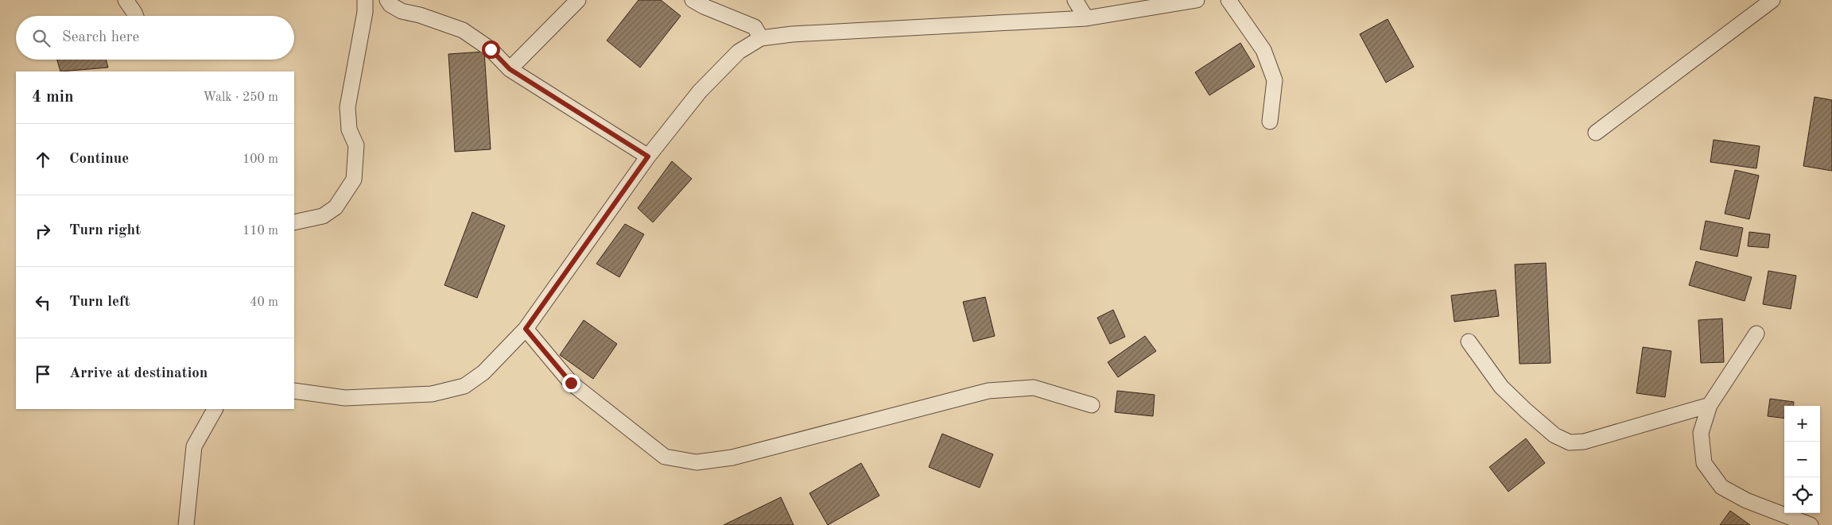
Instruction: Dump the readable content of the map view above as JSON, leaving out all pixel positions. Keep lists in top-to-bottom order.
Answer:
{
  "page": {
    "search": "Search here",
    "heading": ["4 min", "Walk · 250 m"],
    "list": [
      ["Continue", "100 m"],
      ["Turn right", "110 m"],
      ["Turn left", "40 m"],
      "Arrive at destination"
    ],
    "map_buttons": ["+", "−"]
  }
}
